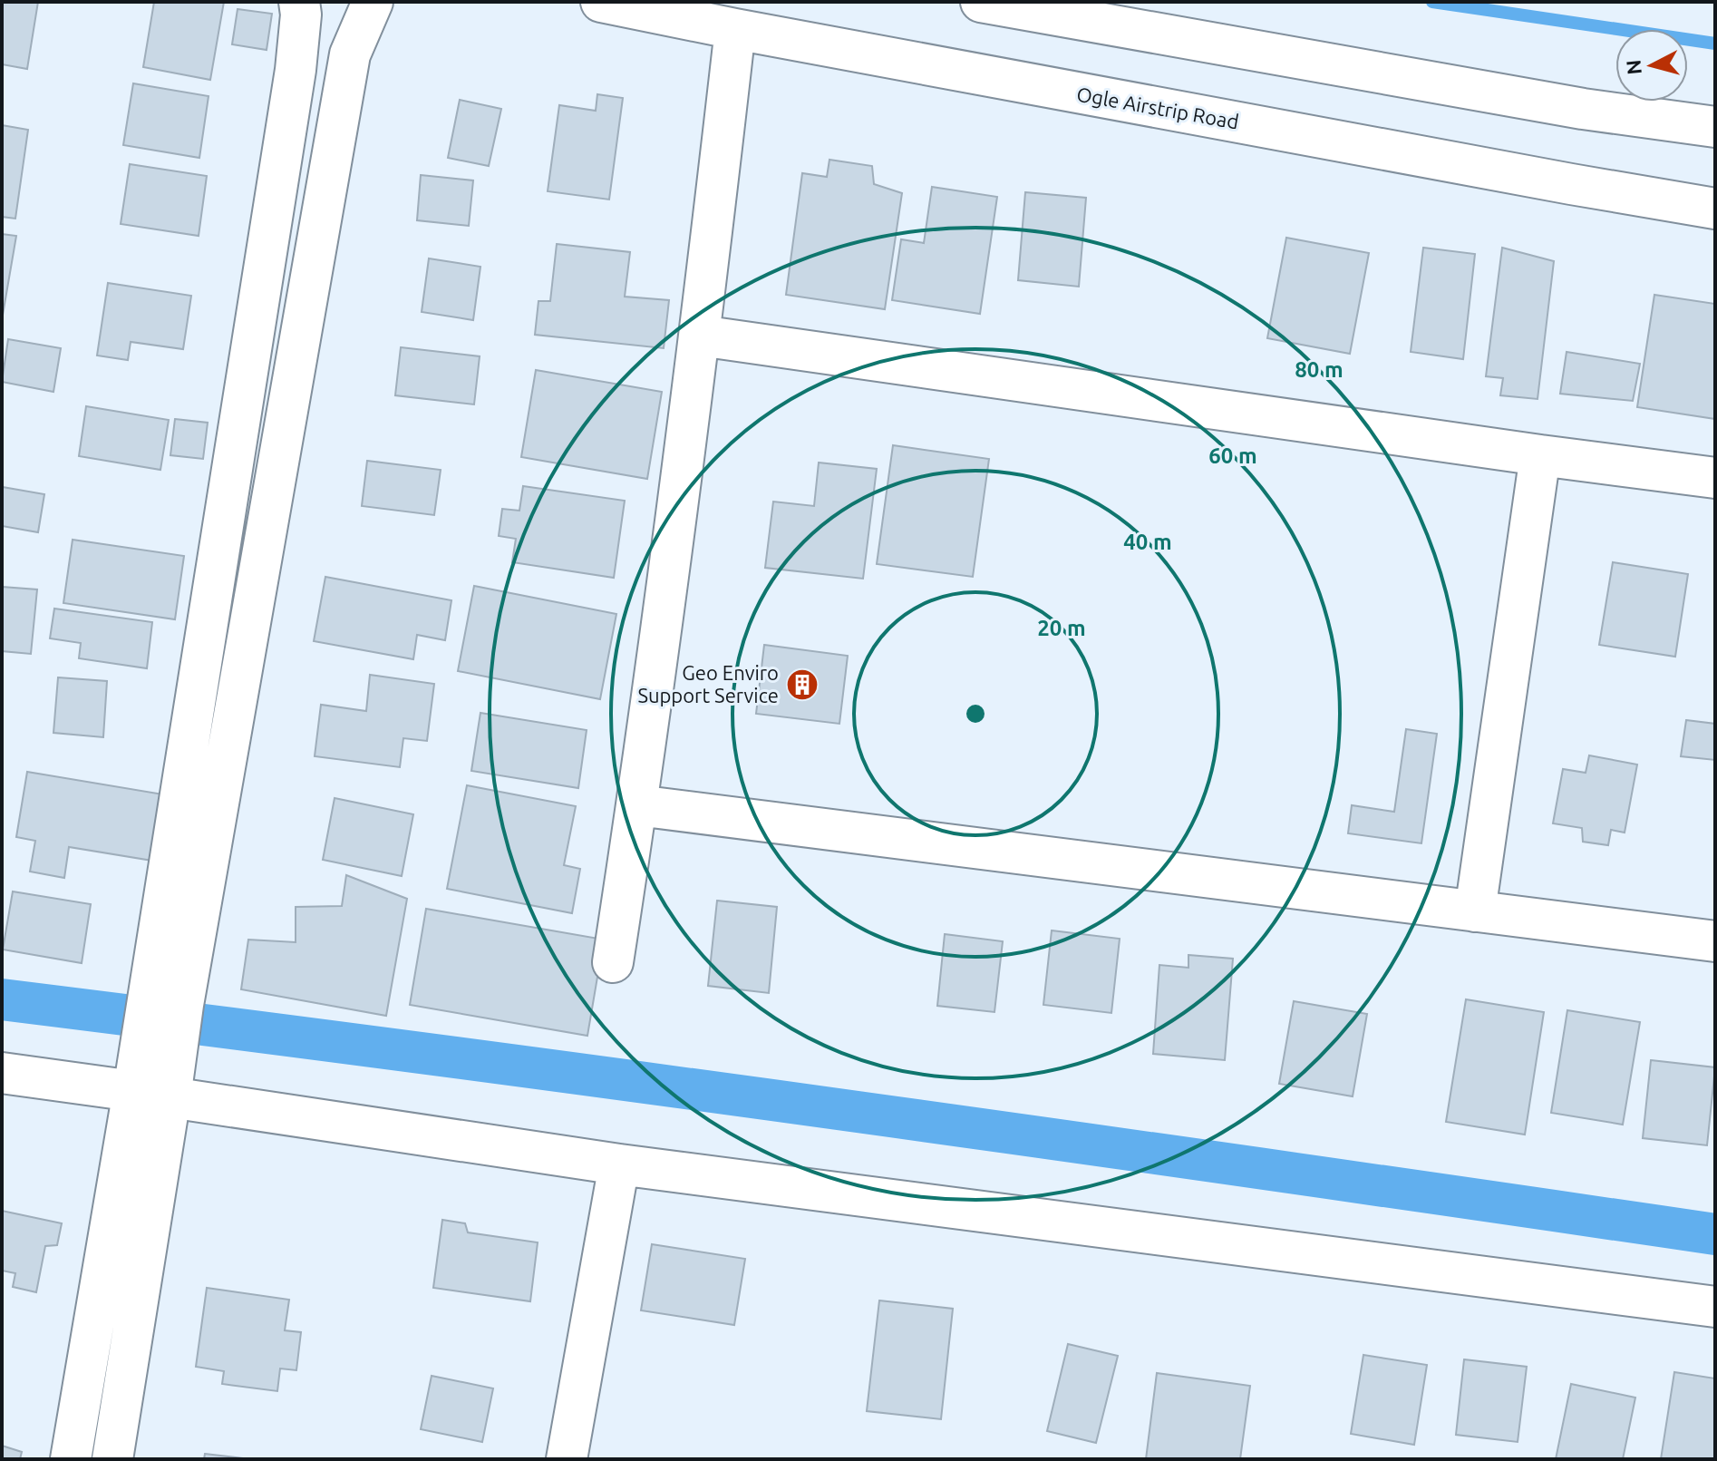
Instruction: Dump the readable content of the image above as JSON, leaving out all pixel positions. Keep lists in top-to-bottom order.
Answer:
{
  "streets": {
    "street": ["Ogle Airstrip Road"]
  },
  "places": {
    "building": ["Geo Enviro Support Service"]
  },
  "north": "left",
  "rings": [
    "80 m",
    "60 m",
    "40 m",
    "20 m"
  ]
}
